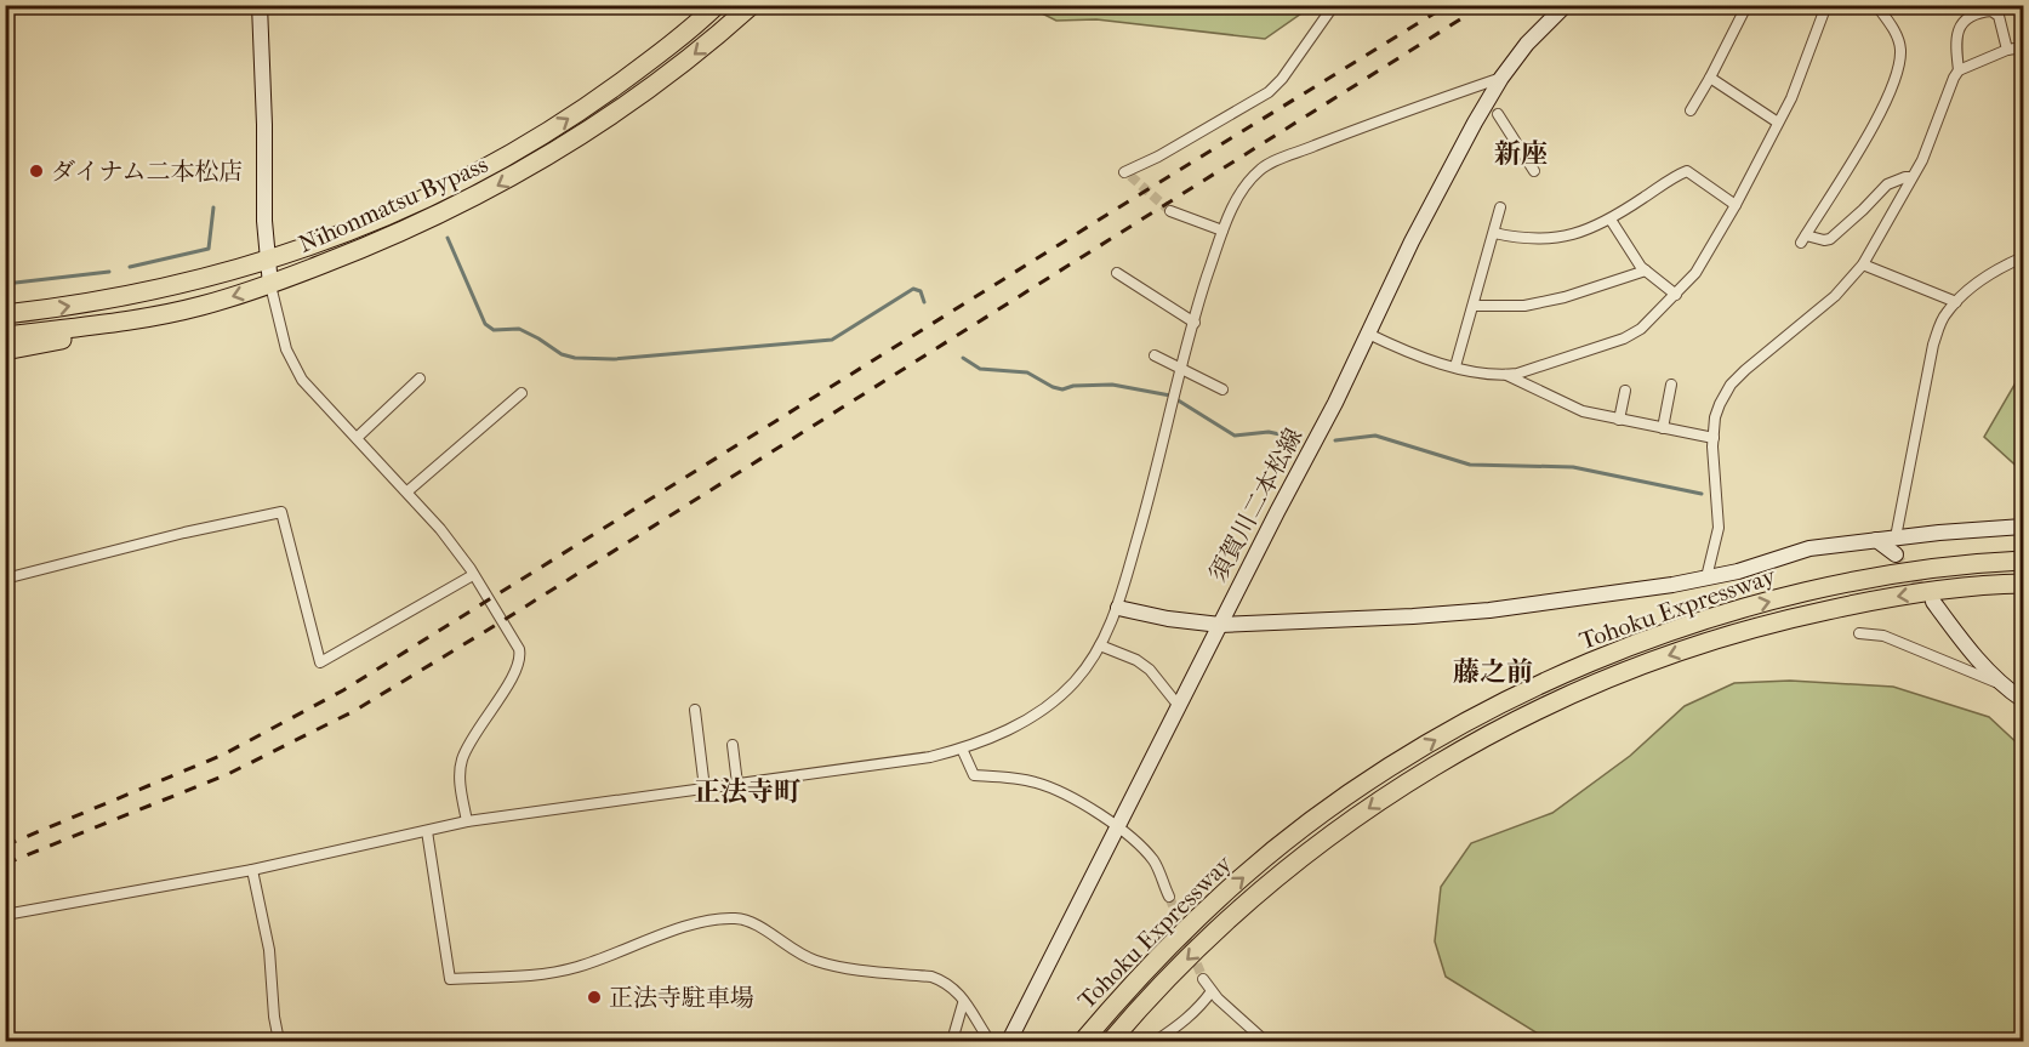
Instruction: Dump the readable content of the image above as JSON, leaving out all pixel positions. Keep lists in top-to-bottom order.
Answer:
{
  "streets": {
    "highway": ["Nihonmatsu Bypass", "Tohoku Expressway"],
    "street": ["須賀川二本松線"]
  },
  "districts": ["新座", "藤之前", "正法寺町"],
  "places": ["ダイナム二本松店", "正法寺駐車場"]
}
